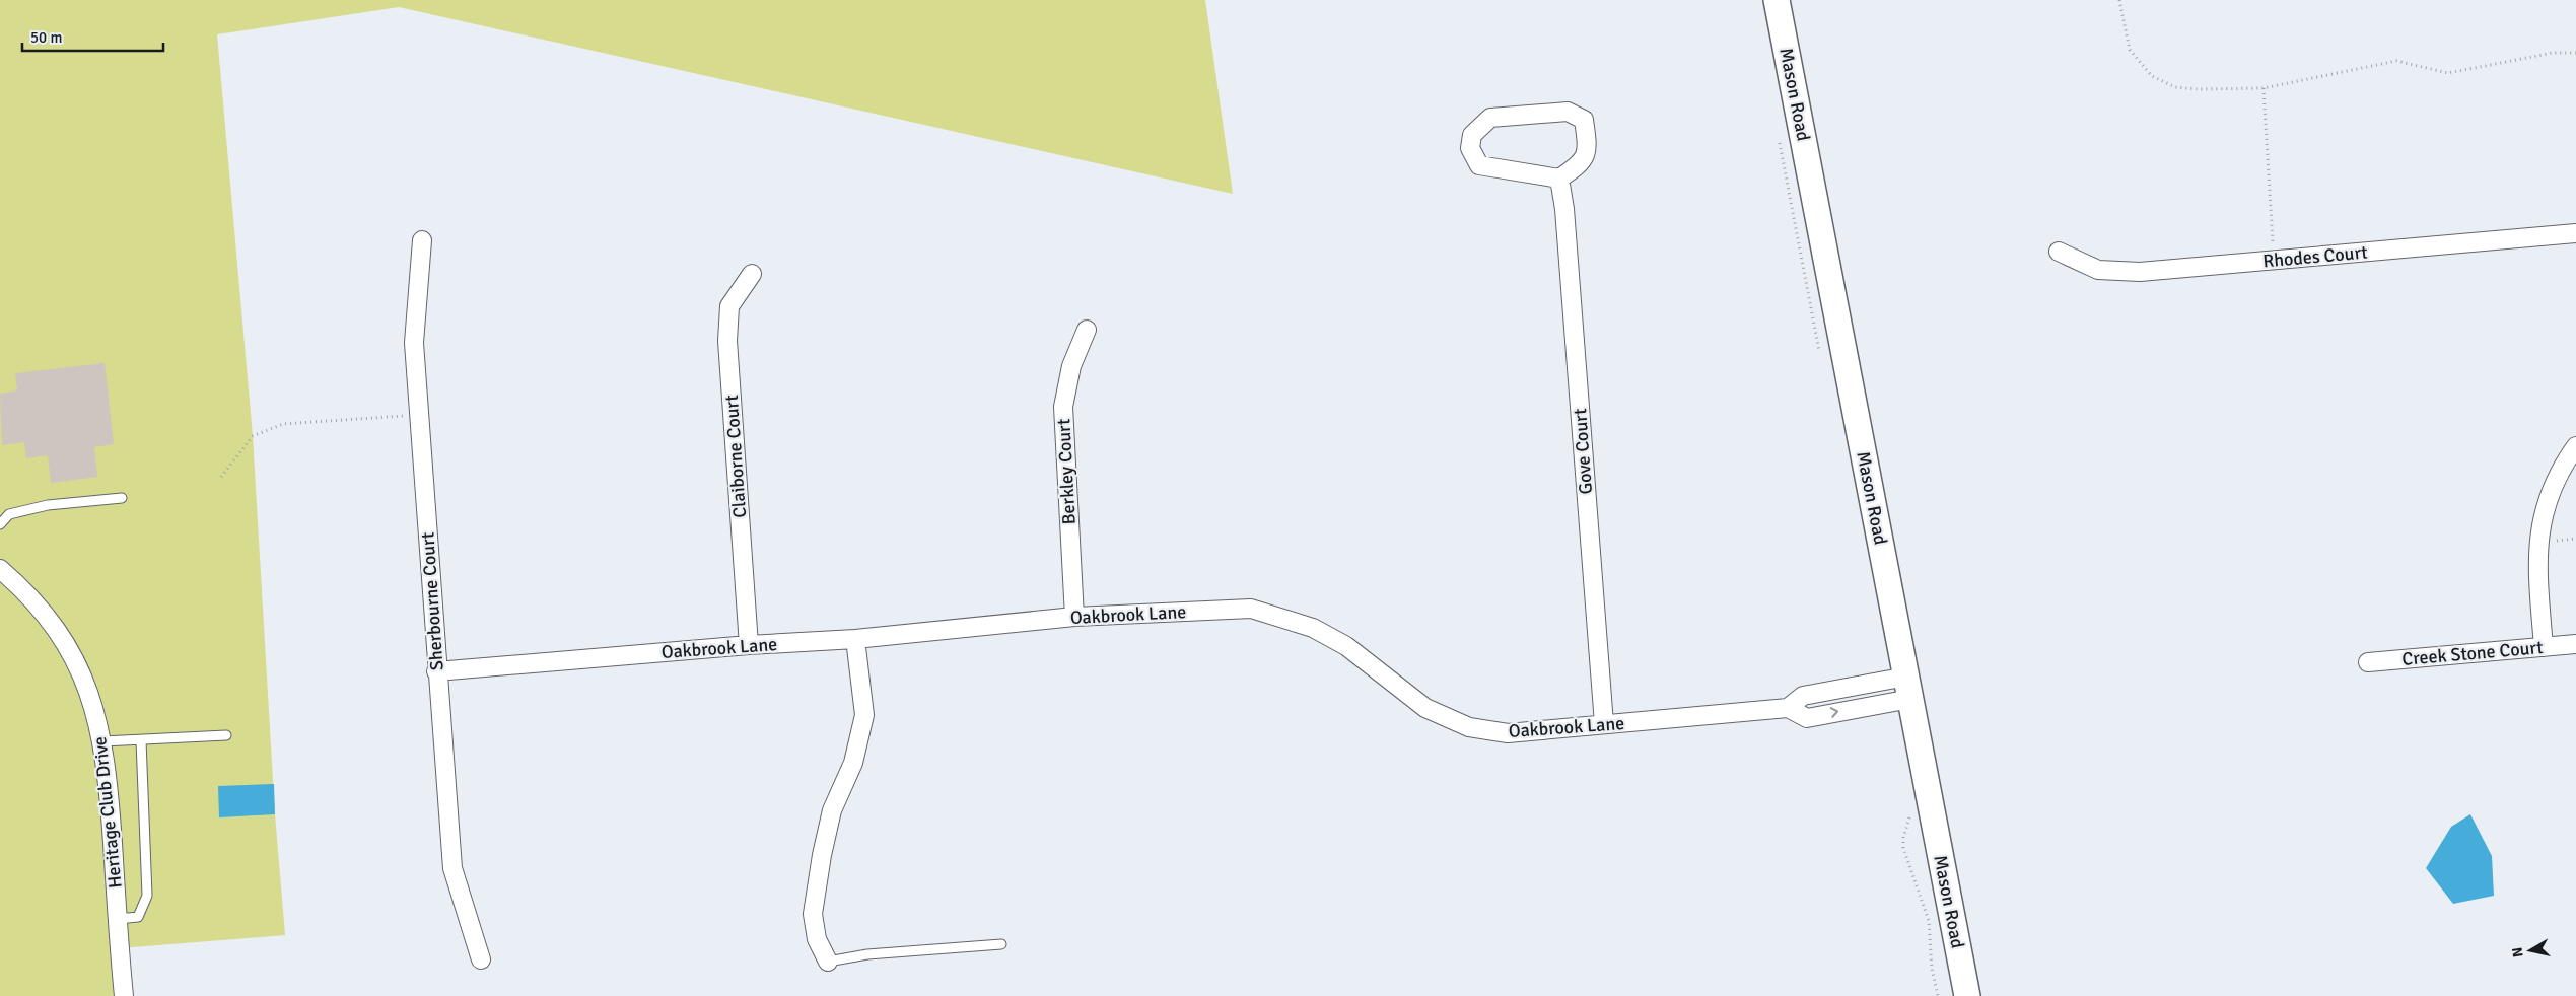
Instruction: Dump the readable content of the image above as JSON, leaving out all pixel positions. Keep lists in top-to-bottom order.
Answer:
{
  "streets": {
    "main road": ["Mason Road"],
    "street": [
      "Rhodes Court",
      "Gove Court",
      "Claiborne Court",
      "Berkley Court",
      "Sherbourne Court",
      "Oakbrook Lane",
      "Creek Stone Court",
      "Heritage Club Drive"
    ]
  },
  "crossings": [
    ["Mason Road", "Oakbrook Lane"],
    ["Gove Court", "Oakbrook Lane"],
    ["Claiborne Court", "Oakbrook Lane"],
    ["Berkley Court", "Oakbrook Lane"],
    ["Sherbourne Court", "Oakbrook Lane"]
  ],
  "scale_bar": "50 m",
  "north": "left"
}
